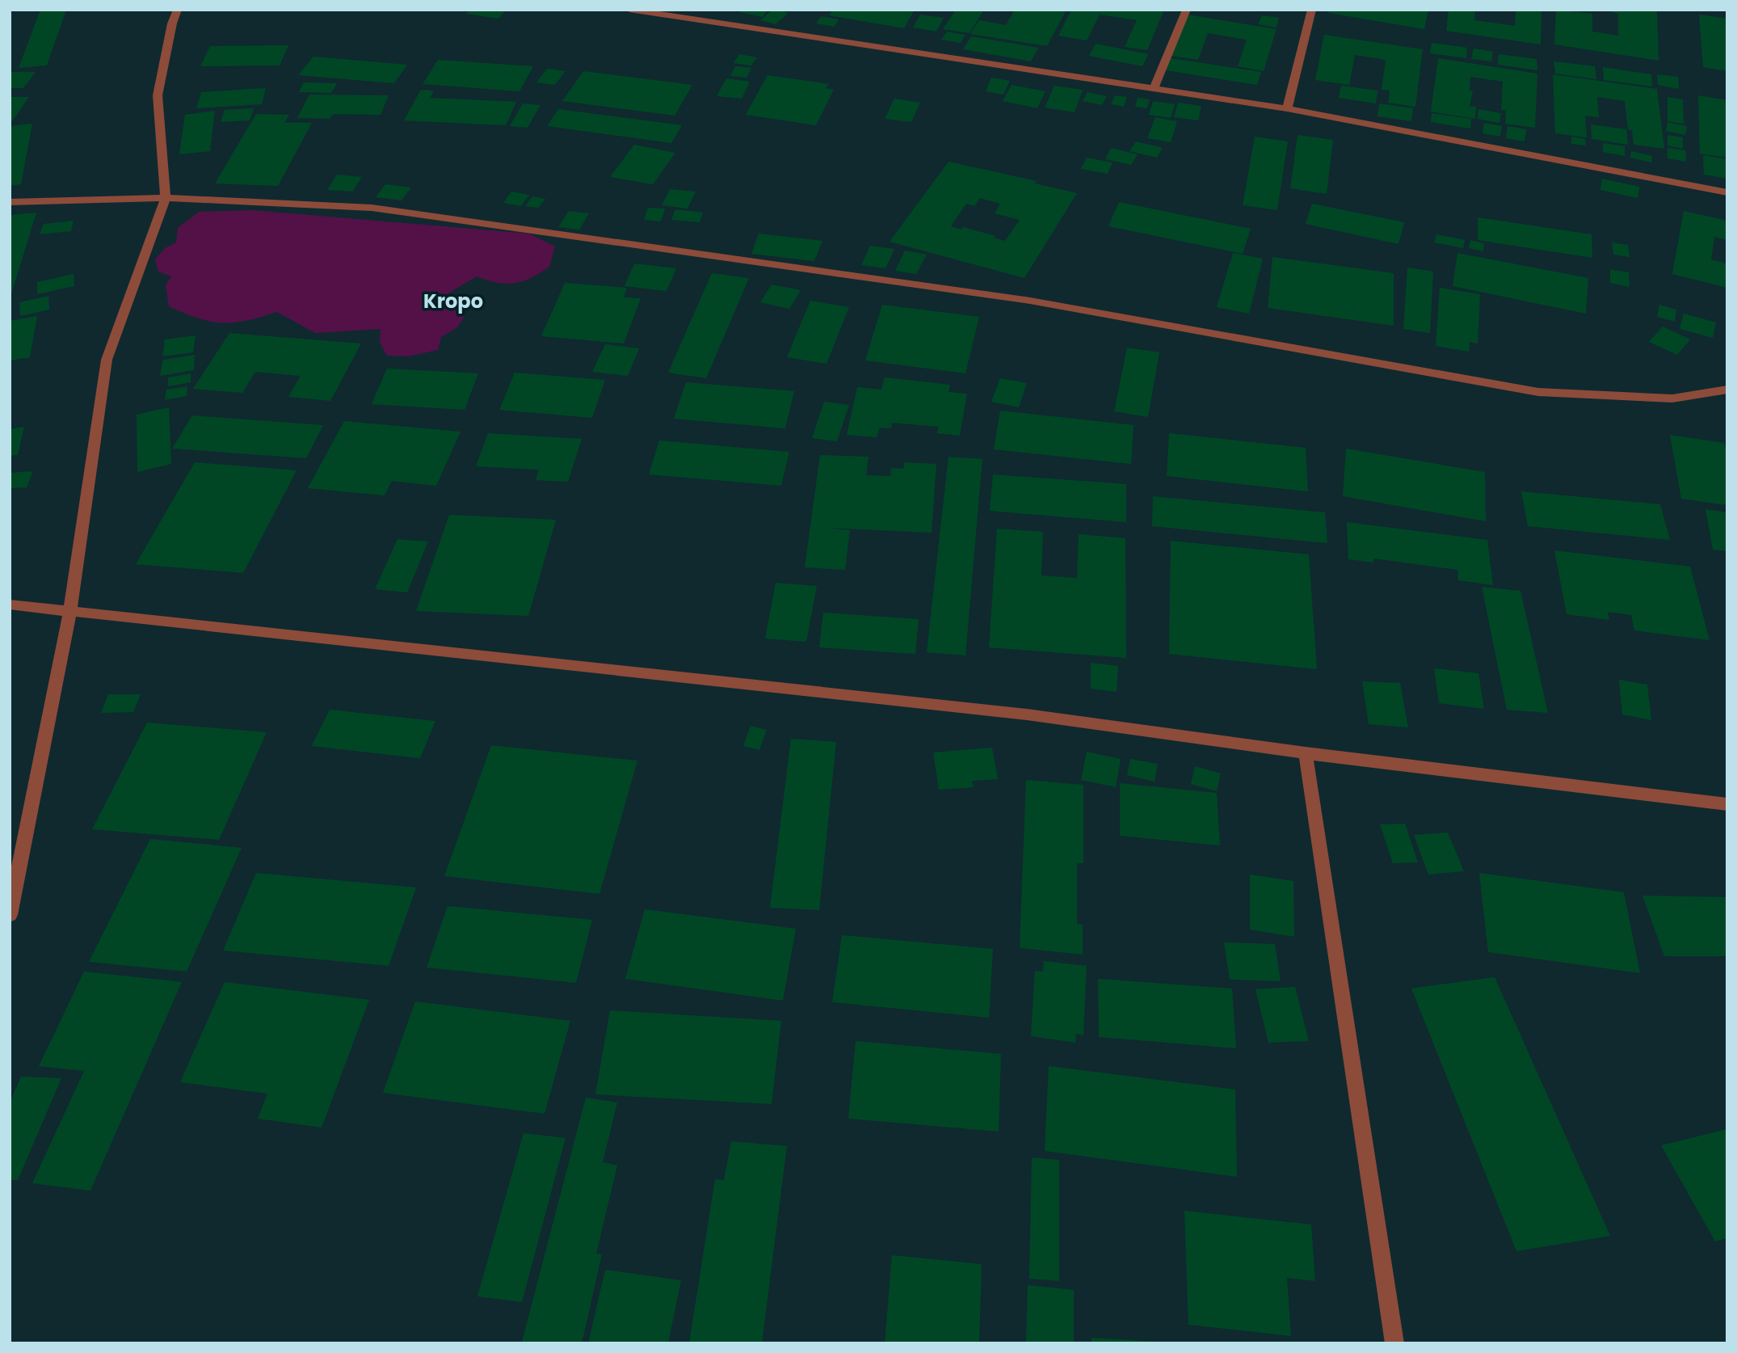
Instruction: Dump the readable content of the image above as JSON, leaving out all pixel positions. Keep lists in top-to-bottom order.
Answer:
{
  "districts": ["Kropo"]
}
